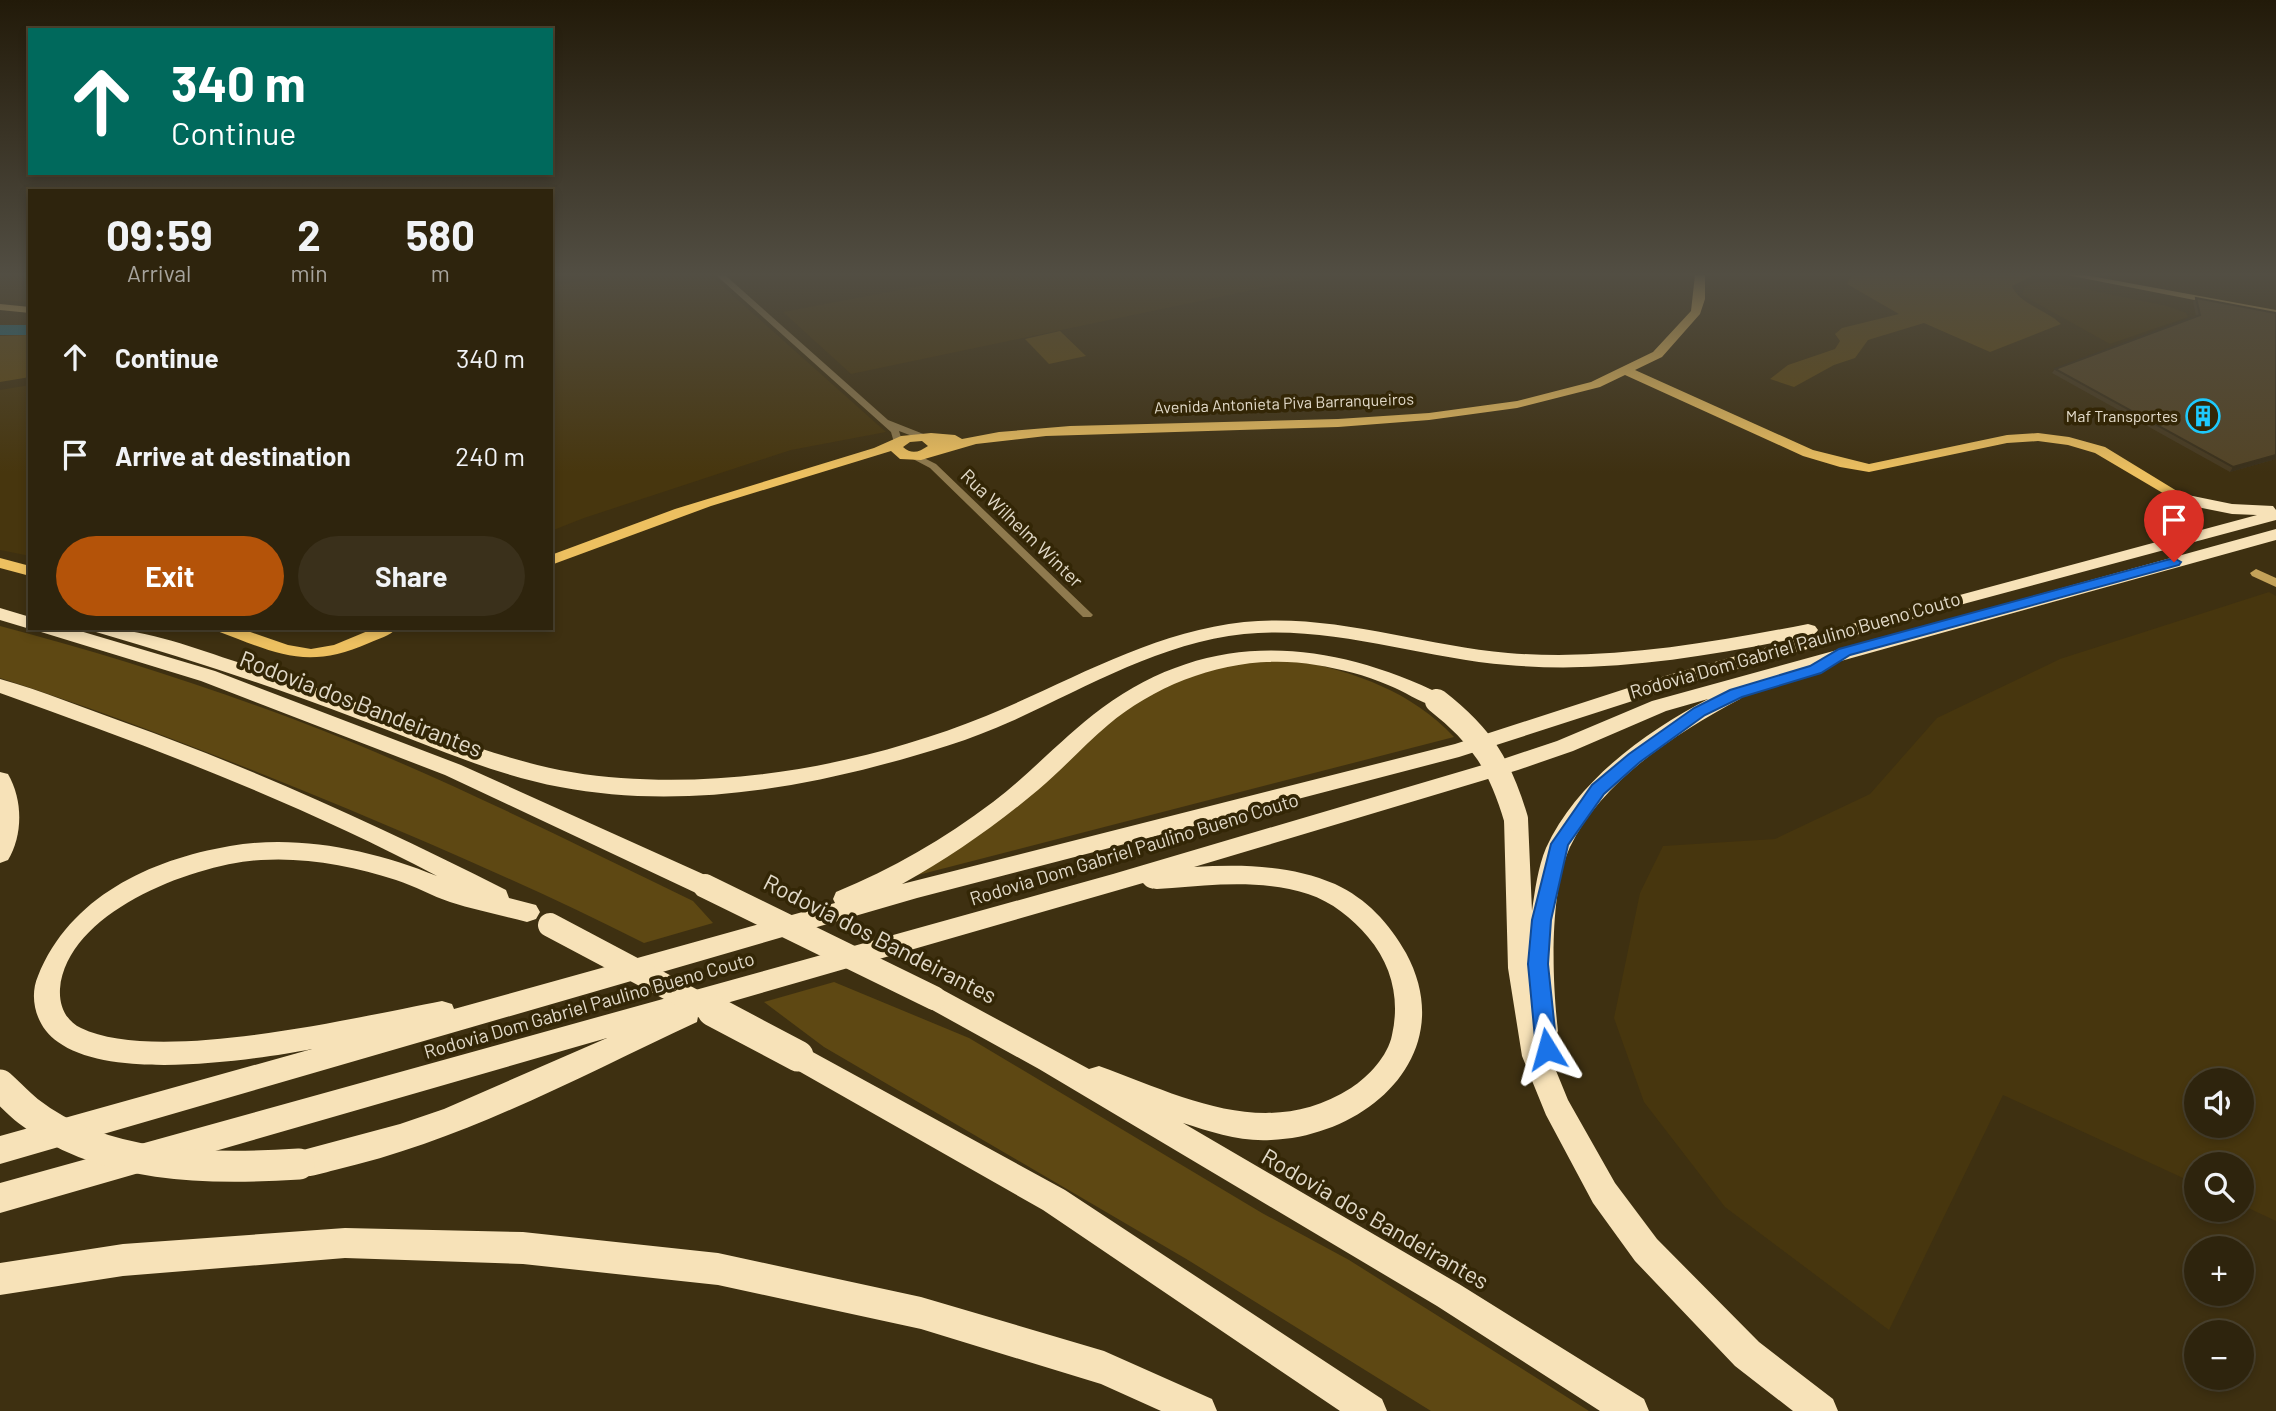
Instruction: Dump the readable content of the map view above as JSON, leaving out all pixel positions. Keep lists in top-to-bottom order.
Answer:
{
  "streets": {
    "highway": ["Rodovia Dom Gabriel Paulino Bueno Couto", "Rodovia dos Bandeirantes"],
    "main road": ["Avenida Antonieta Piva Barranqueiros"],
    "street": ["Rua Wilhelm Winter"]
  },
  "crossings": [
    ["Avenida Antonieta Piva Barranqueiros", "Rua Wilhelm Winter"]
  ],
  "places": {
    "building": ["Maf Transportes"]
  },
  "page": {
    "turn": ["340 m", "Continue"],
    "eta": [
      "09:59",
      "Arrival",
      "2",
      "min",
      "580",
      "m"
    ],
    "list": [
      {
        "name": "Continue",
        "value": "340 m"
      },
      {
        "name": "Arrive at destination",
        "value": "240 m"
      }
    ],
    "buttons": ["Exit", "Share"],
    "map_buttons": ["+", "−"]
  }
}
